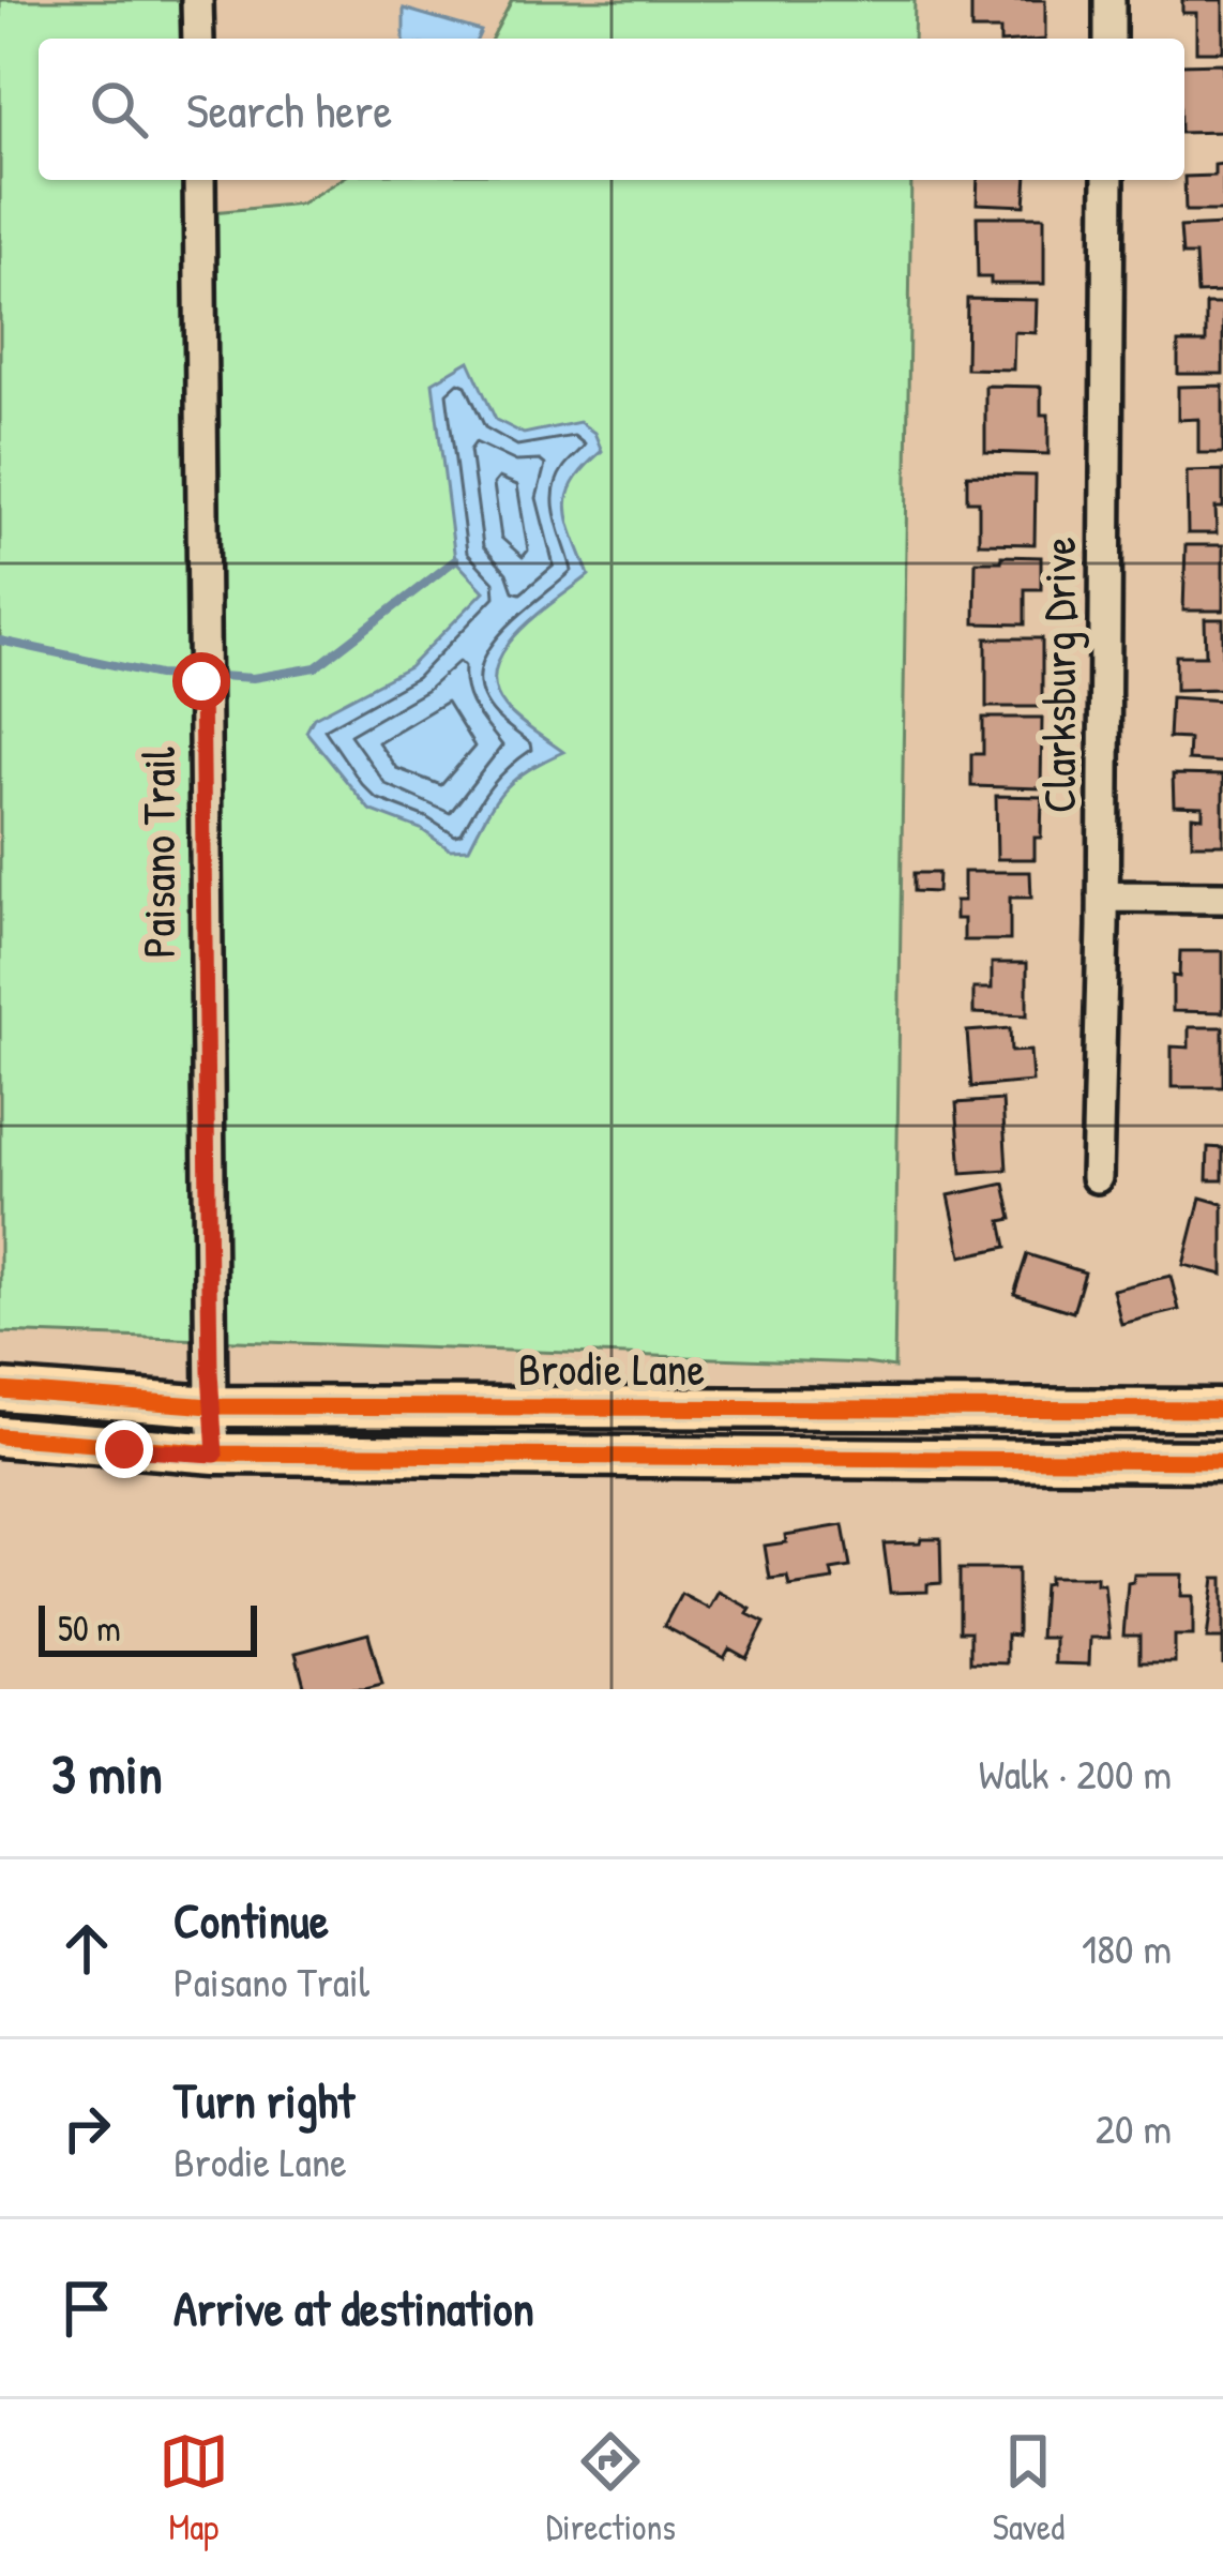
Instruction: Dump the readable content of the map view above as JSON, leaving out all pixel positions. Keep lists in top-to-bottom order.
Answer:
{
  "streets": {
    "main road": ["Brodie Lane"],
    "street": ["Clarksburg Drive", "Paisano Trail"]
  },
  "crossings": [
    ["Paisano Trail", "Brodie Lane"]
  ],
  "scale_bar": "50 m",
  "page": {
    "search": "Search here",
    "scale": "50 m",
    "heading": ["3 min", "Walk · 200 m"],
    "list": [
      ["Continue", "Paisano Trail", "180 m"],
      ["Turn right", "Brodie Lane", "20 m"],
      "Arrive at destination"
    ],
    "nav": ["Map", "Directions", "Saved"]
  }
}
